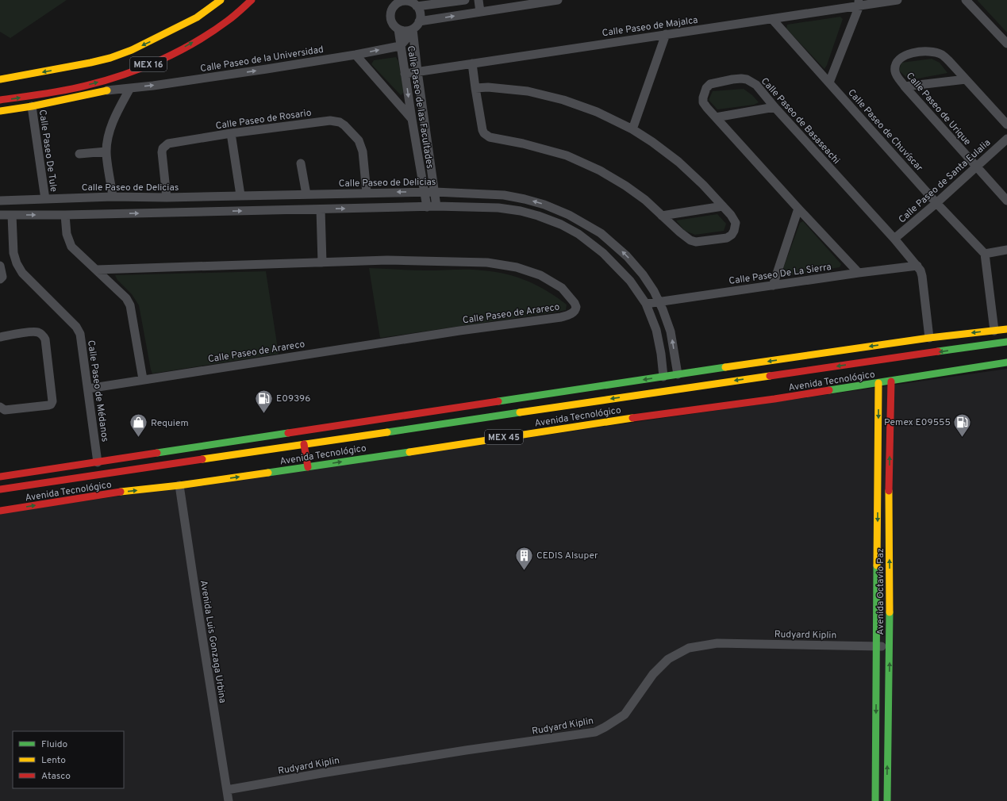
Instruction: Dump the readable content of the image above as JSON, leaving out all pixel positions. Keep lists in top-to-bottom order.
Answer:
{
  "streets": {
    "main road": [
      "MEX 16",
      "Avenida Tecnológico",
      "MEX 45",
      "Avenida Octavio Paz"
    ],
    "street": [
      "Calle Paseo de Majalca",
      "Calle Paseo de la Universidad",
      "Calle Paseo de las Facultades",
      "Calle Paseo de Urique",
      "Calle Paseo de Rosario",
      "Calle Paseo de Basaseachi",
      "Calle Paseo de Chuvíscar",
      "Calle Paseo De Tule",
      "Calle Paseo de Santa Eulalia",
      "Calle Paseo de Delicias",
      "Calle Paseo De La Sierra",
      "Calle Paseo de Arareco",
      "Calle Paseo de Médanos",
      "Rudyard Kiplin",
      "Avenida Luis Gonzaga Urbina"
    ]
  },
  "crossings": [
    ["Calle Paseo de Majalca", "Calle Paseo de las Facultades"],
    ["Calle Paseo de Majalca", "Calle Paseo de Chuvíscar"],
    ["Calle Paseo de la Universidad", "Calle Paseo de las Facultades"],
    ["Calle Paseo de las Facultades", "Calle Paseo de Delicias"],
    ["Calle Paseo de Urique", "Calle Paseo de Santa Eulalia"],
    ["Calle Paseo de Rosario", "Calle Paseo de Delicias"],
    ["Calle Paseo de Basaseachi", "Calle Paseo de Santa Eulalia"],
    ["Calle Paseo de Basaseachi", "Calle Paseo De La Sierra"],
    ["Calle Paseo de Chuvíscar", "Calle Paseo de Santa Eulalia"],
    ["Calle Paseo De Tule", "Calle Paseo de Delicias"],
    ["Calle Paseo de Delicias", "Calle Paseo De La Sierra"],
    ["Calle Paseo de Arareco", "Calle Paseo de Médanos"],
    ["Avenida Tecnológico", "Avenida Octavio Paz"],
    ["Avenida Tecnológico", "Avenida Luis Gonzaga Urbina"],
    ["Avenida Octavio Paz", "Rudyard Kiplin"],
    ["Rudyard Kiplin", "Avenida Luis Gonzaga Urbina"]
  ],
  "one_way": ["Calle Paseo de la Universidad"],
  "places": {
    "fuel station": ["E09396", "Pemex E09555"],
    "shop": ["Requiem"],
    "building": ["CEDIS Alsuper"]
  },
  "legend": ["Fluido", "Lento", "Atasco"]
}
